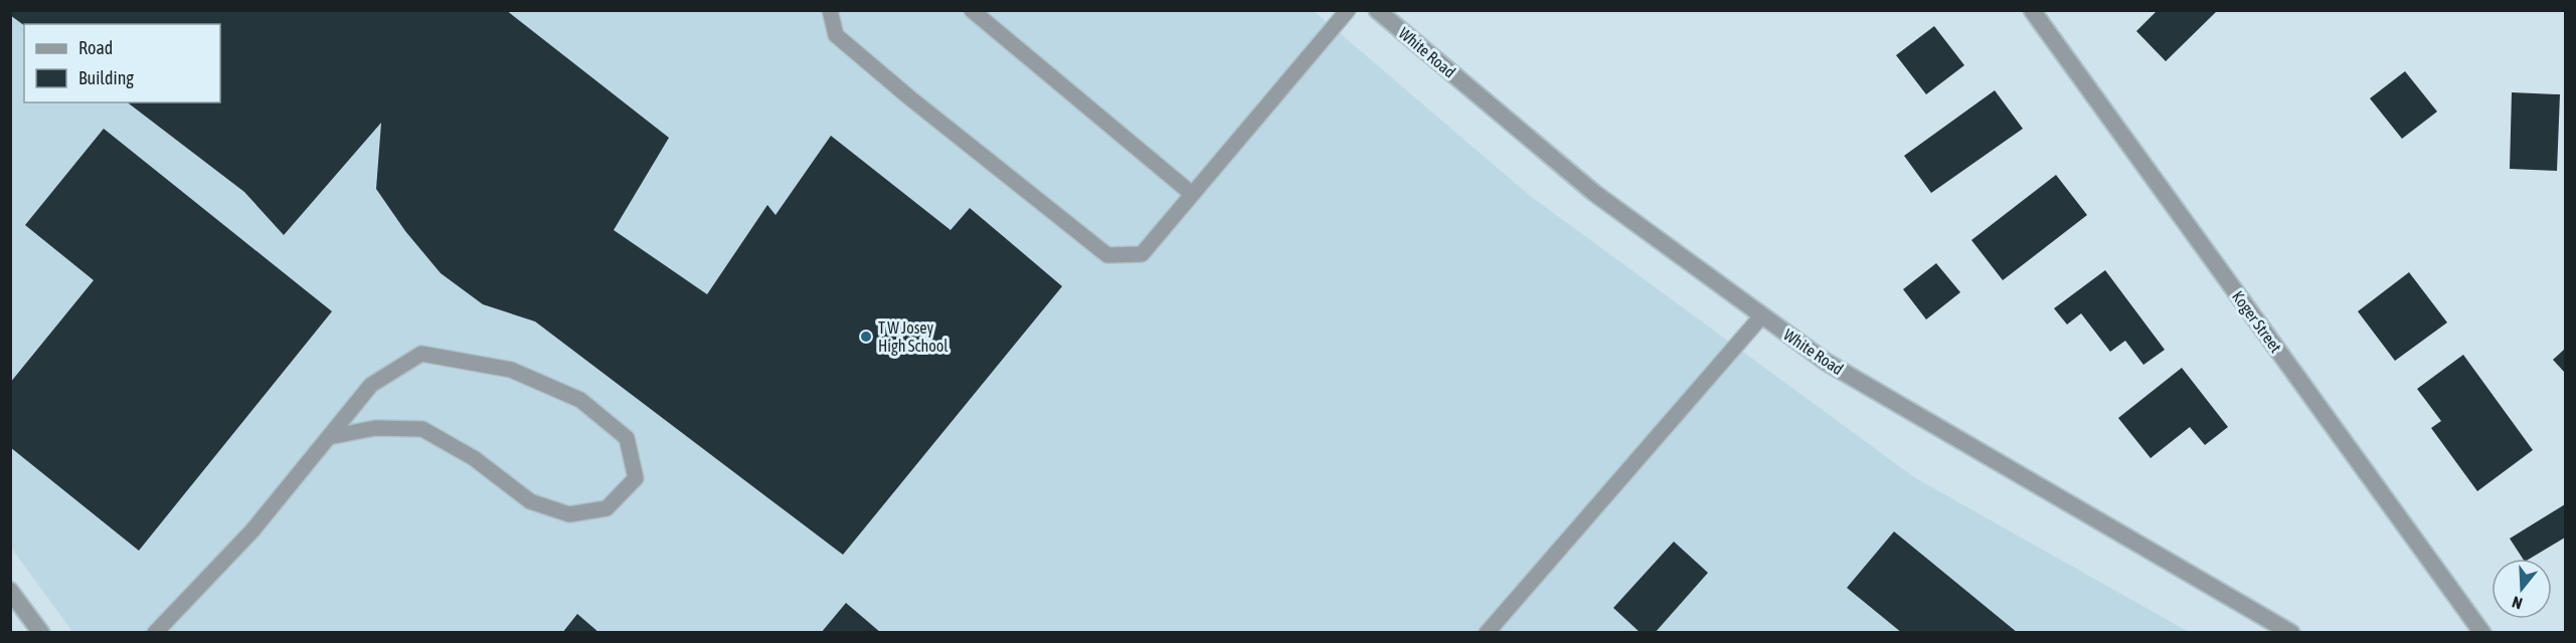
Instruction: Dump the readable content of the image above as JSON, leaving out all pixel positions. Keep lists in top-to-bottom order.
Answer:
{
  "streets": {
    "street": ["White Road", "Koger Street"]
  },
  "places": ["T W Josey High School"],
  "legend": ["Road", "Building"],
  "north": "bottom"
}
